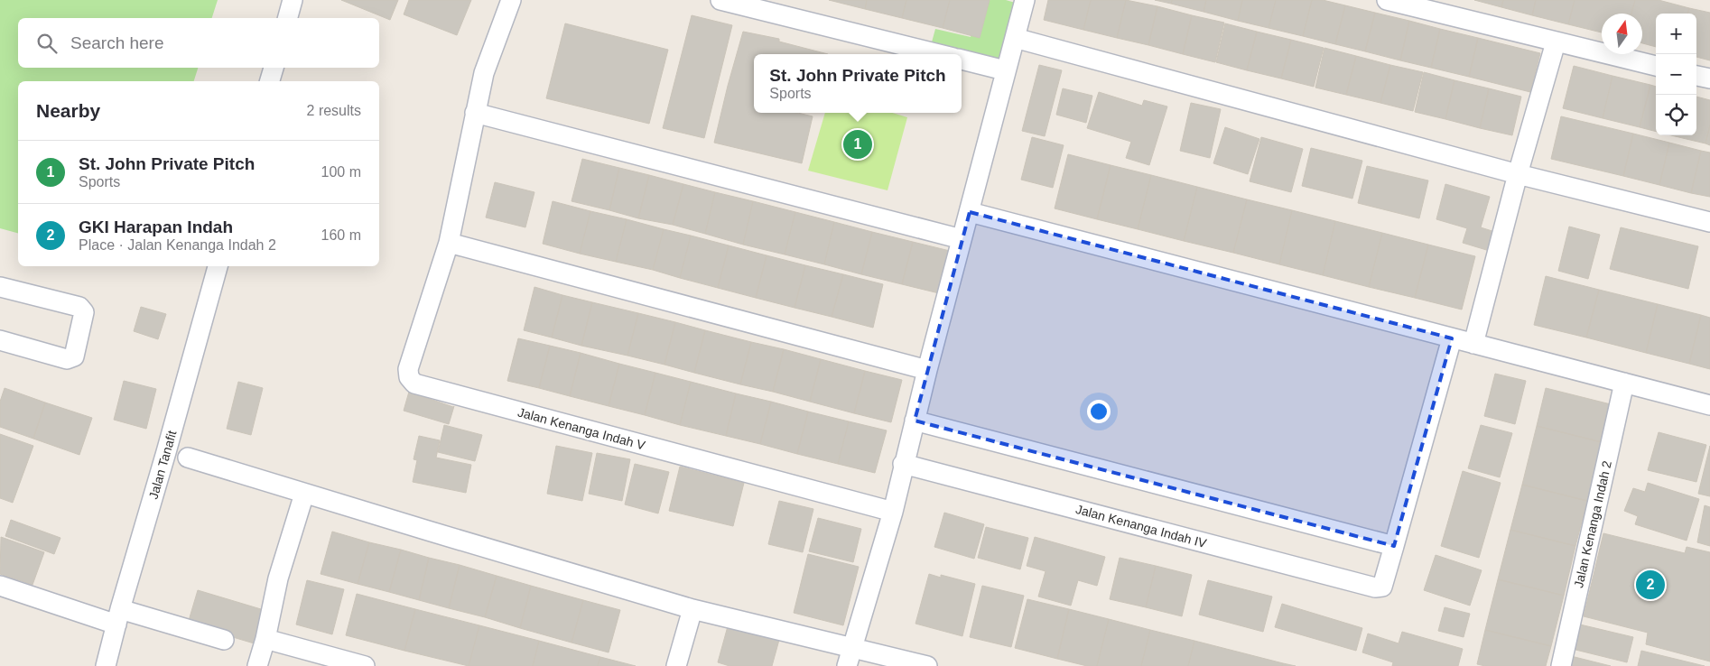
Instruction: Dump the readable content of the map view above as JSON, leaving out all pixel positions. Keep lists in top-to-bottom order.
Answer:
{
  "streets": {
    "street": [
      "Jalan Kenanga Indah V",
      "Jalan Tanafit",
      "Jalan Kenanga Indah 2",
      "Jalan Kenanga Indah IV"
    ]
  },
  "north": "top",
  "page": {
    "map_buttons": ["+", "−"],
    "search": "Search here",
    "popup": ["St. John Private Pitch", "Sports"],
    "heading": ["Nearby", "2 results"],
    "pins": ["1", "2"],
    "list": [
      {
        "mark": "1",
        "name": "St. John Private Pitch",
        "note": "Sports",
        "value": "100 m"
      },
      {
        "mark": "2",
        "name": "GKI Harapan Indah",
        "note": "Place · Jalan Kenanga Indah 2",
        "value": "160 m"
      }
    ]
  }
}
